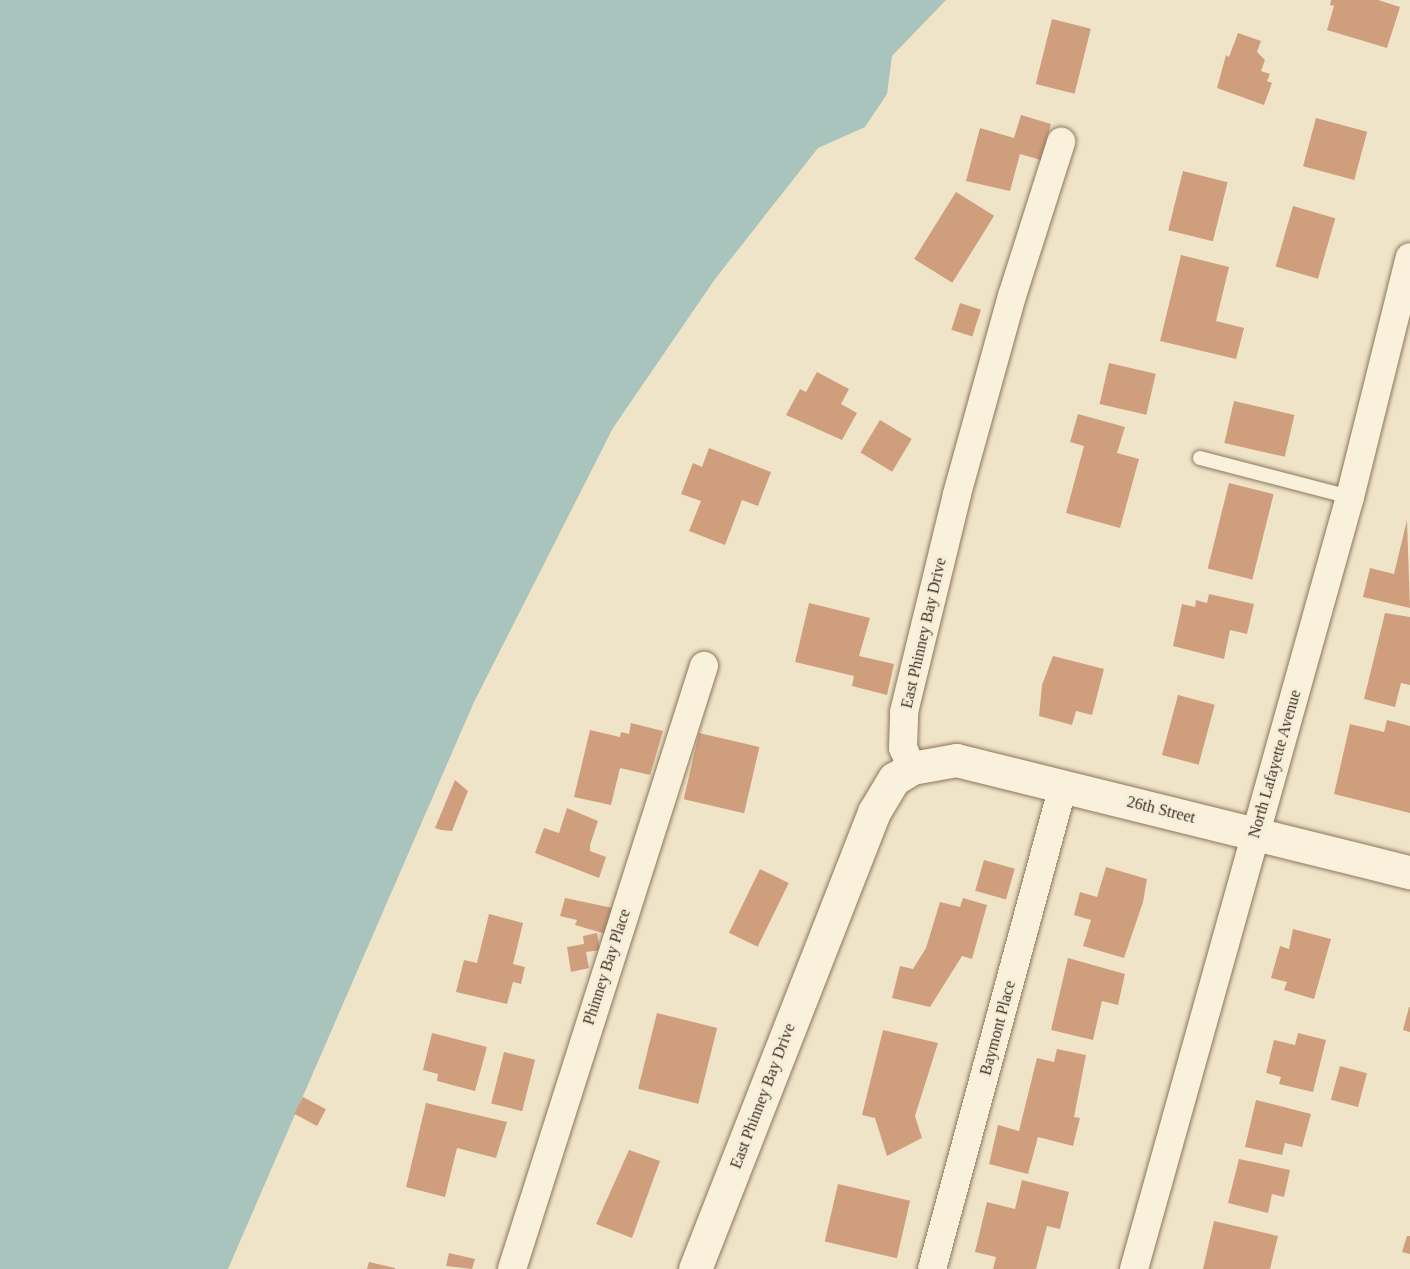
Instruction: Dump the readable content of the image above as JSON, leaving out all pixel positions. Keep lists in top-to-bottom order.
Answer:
{
  "streets": {
    "street": [
      "East Phinney Bay Drive",
      "North Lafayette Avenue",
      "26th Street",
      "Phinney Bay Place",
      "Baymont Place"
    ]
  },
  "crossings": [
    ["East Phinney Bay Drive", "26th Street"],
    ["North Lafayette Avenue", "26th Street"],
    ["26th Street", "Baymont Place"]
  ]
}
